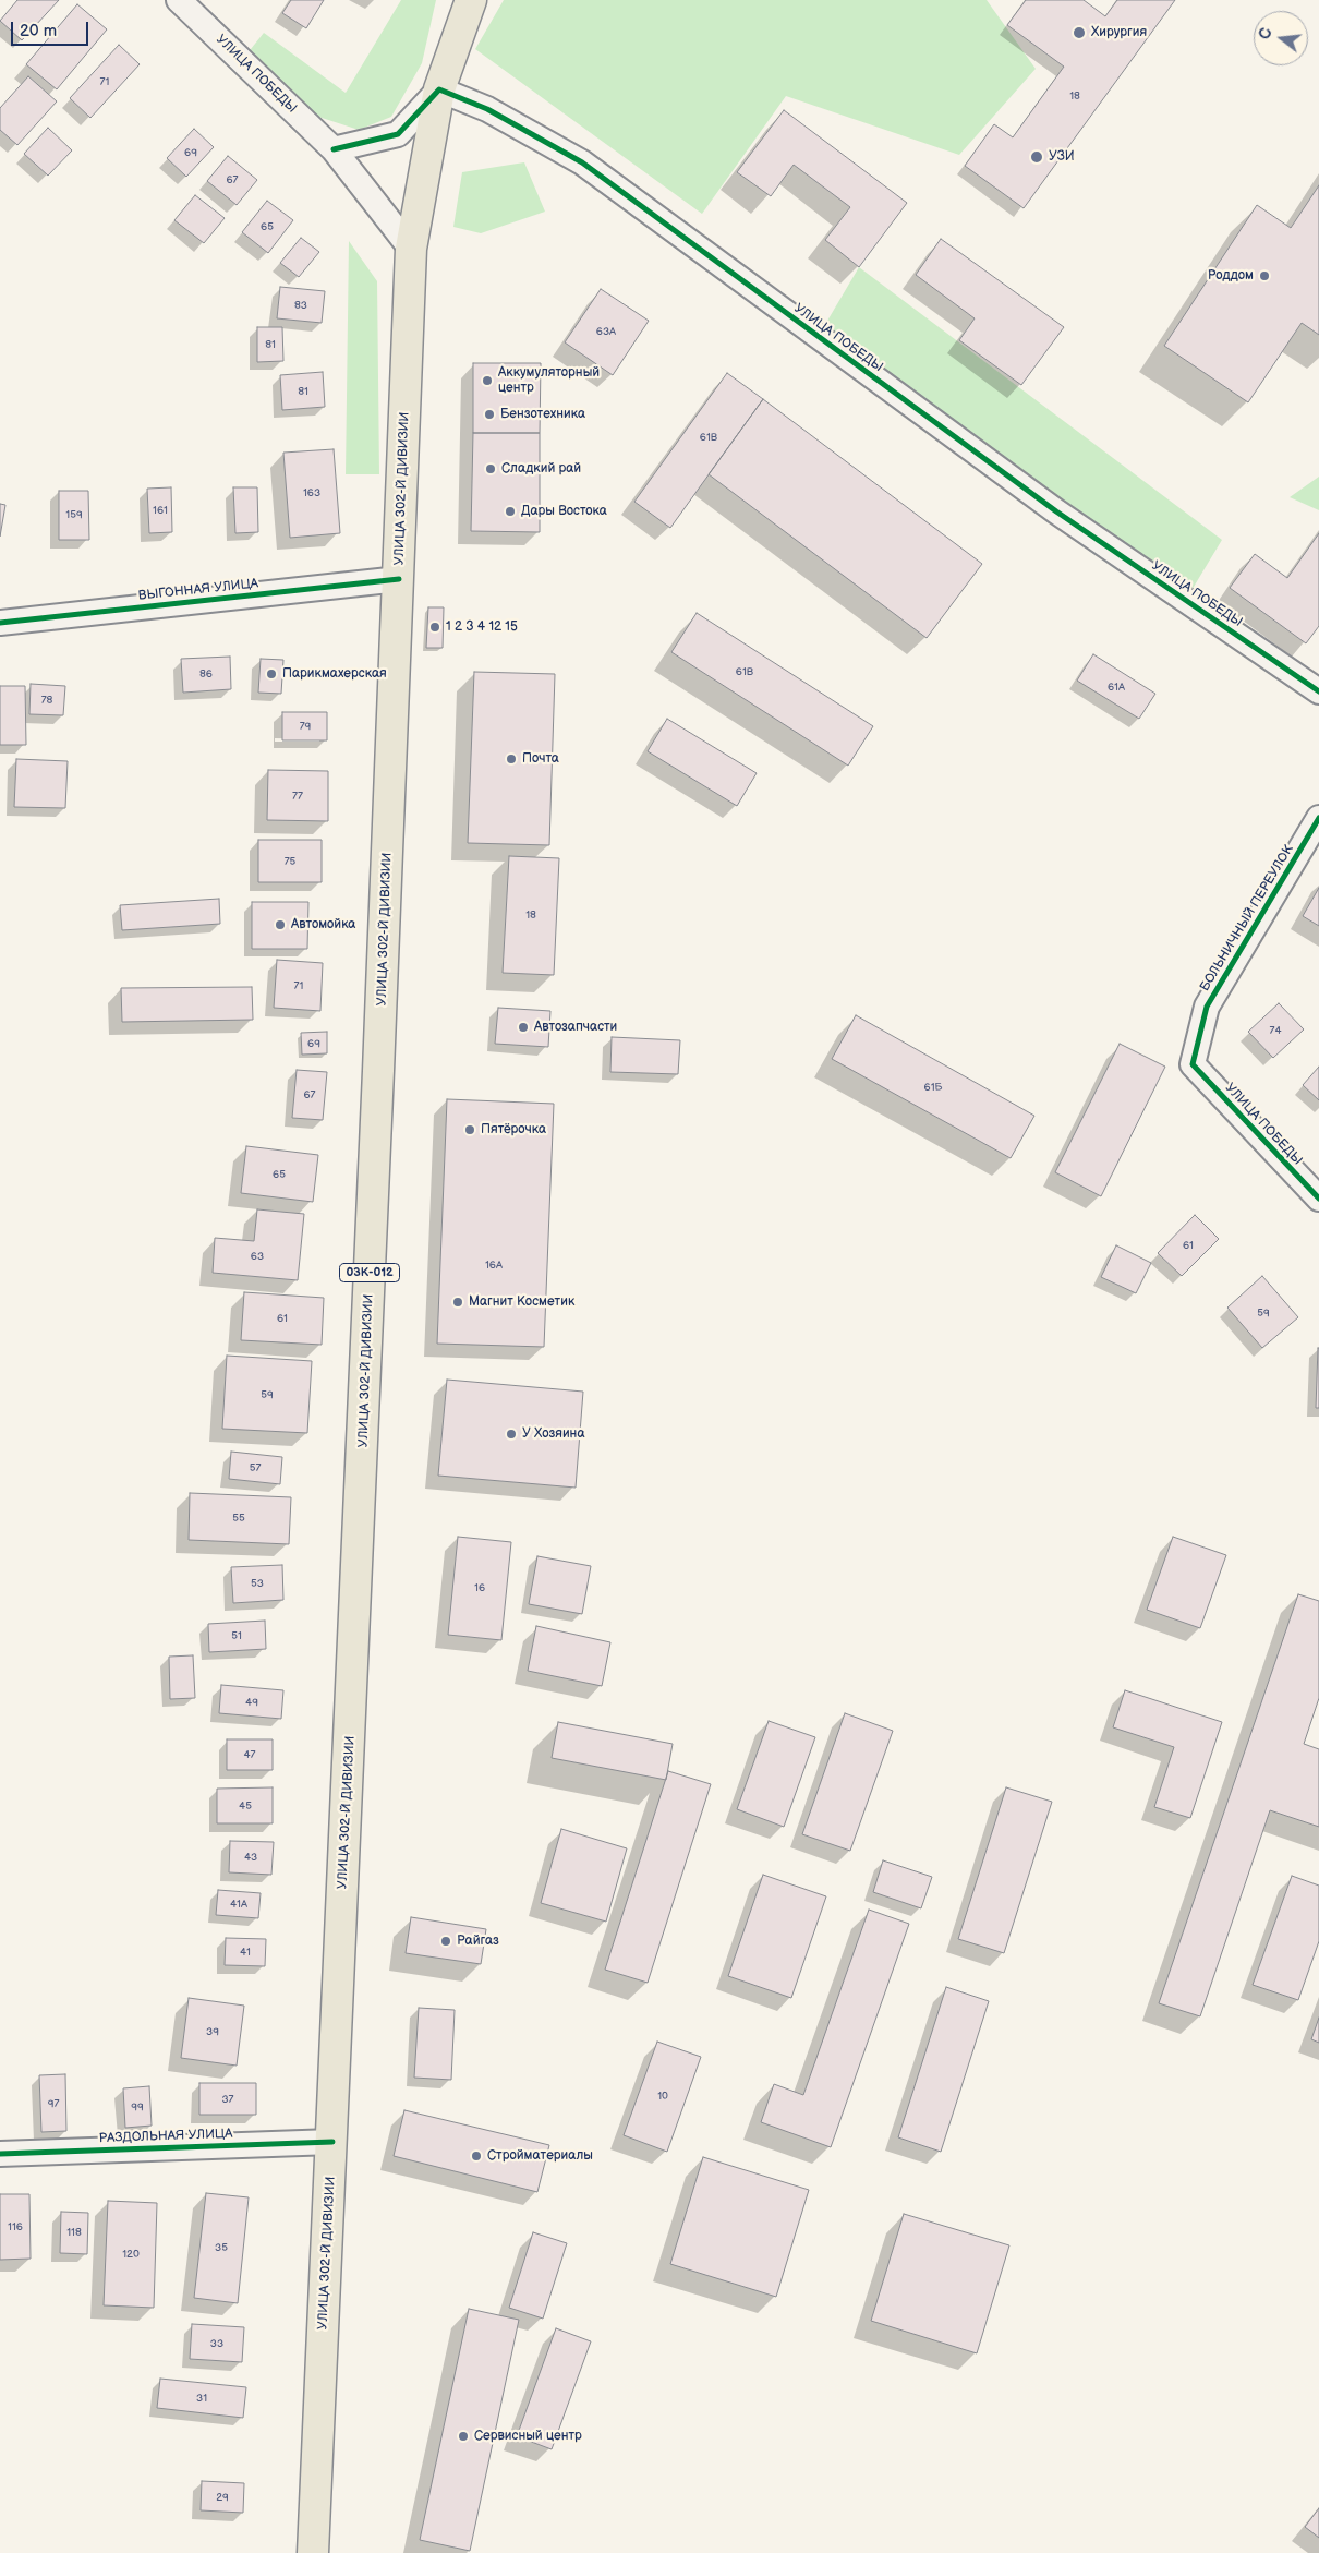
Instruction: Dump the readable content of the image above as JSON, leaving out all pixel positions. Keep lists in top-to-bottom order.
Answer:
{
  "streets": {
    "main road": ["УЛИЦА 302-Й ДИВИЗИИ", "03К-012"],
    "street": [
      "УЛИЦА ПОБЕДЫ",
      "ВЫГОННАЯ УЛИЦА",
      "БОЛЬНИЧНЫЙ ПЕРЕУЛОК",
      "РАЗДОЛЬНАЯ УЛИЦА"
    ]
  },
  "crossings": [
    ["УЛИЦА ПОБЕДЫ", "УЛИЦА 302-Й ДИВИЗИИ"],
    ["УЛИЦА ПОБЕДЫ", "БОЛЬНИЧНЫЙ ПЕРЕУЛОК"],
    ["УЛИЦА 302-Й ДИВИЗИИ", "ВЫГОННАЯ УЛИЦА"],
    ["УЛИЦА 302-Й ДИВИЗИИ", "РАЗДОЛЬНАЯ УЛИЦА"]
  ],
  "places": [
    "Хирургия",
    "УЗИ",
    "Роддом",
    "Аккумуляторный центр",
    "Бензотехника",
    "Сладкий рай",
    "Дары Востока",
    "1 2 3 4 12 15",
    "Парикмахерская",
    "Почта",
    "Автомойка",
    "Автозапчасти",
    "Пятёрочка",
    "Магнит Косметик",
    "У Хозяина",
    "Райгаз",
    "Стройматериалы",
    "Сервисный центр"
  ],
  "house_numbers": [
    "71",
    "18",
    "69",
    "67",
    "65",
    "83",
    "63А",
    "81",
    "81",
    "61В",
    "163",
    "161",
    "159",
    "61В",
    "86",
    "61А",
    "78",
    "79",
    "77",
    "75",
    "18",
    "71",
    "74",
    "69",
    "61Б",
    "67",
    "65",
    "61",
    "63",
    "16А",
    "59",
    "61",
    "59",
    "57",
    "55",
    "53",
    "16",
    "51",
    "49",
    "47",
    "45",
    "43",
    "41А",
    "41",
    "39",
    "10",
    "37",
    "97",
    "99",
    "116",
    "118",
    "35",
    "120",
    "33",
    "31",
    "29"
  ],
  "scale_bar": "20 m",
  "north": "left"
}
